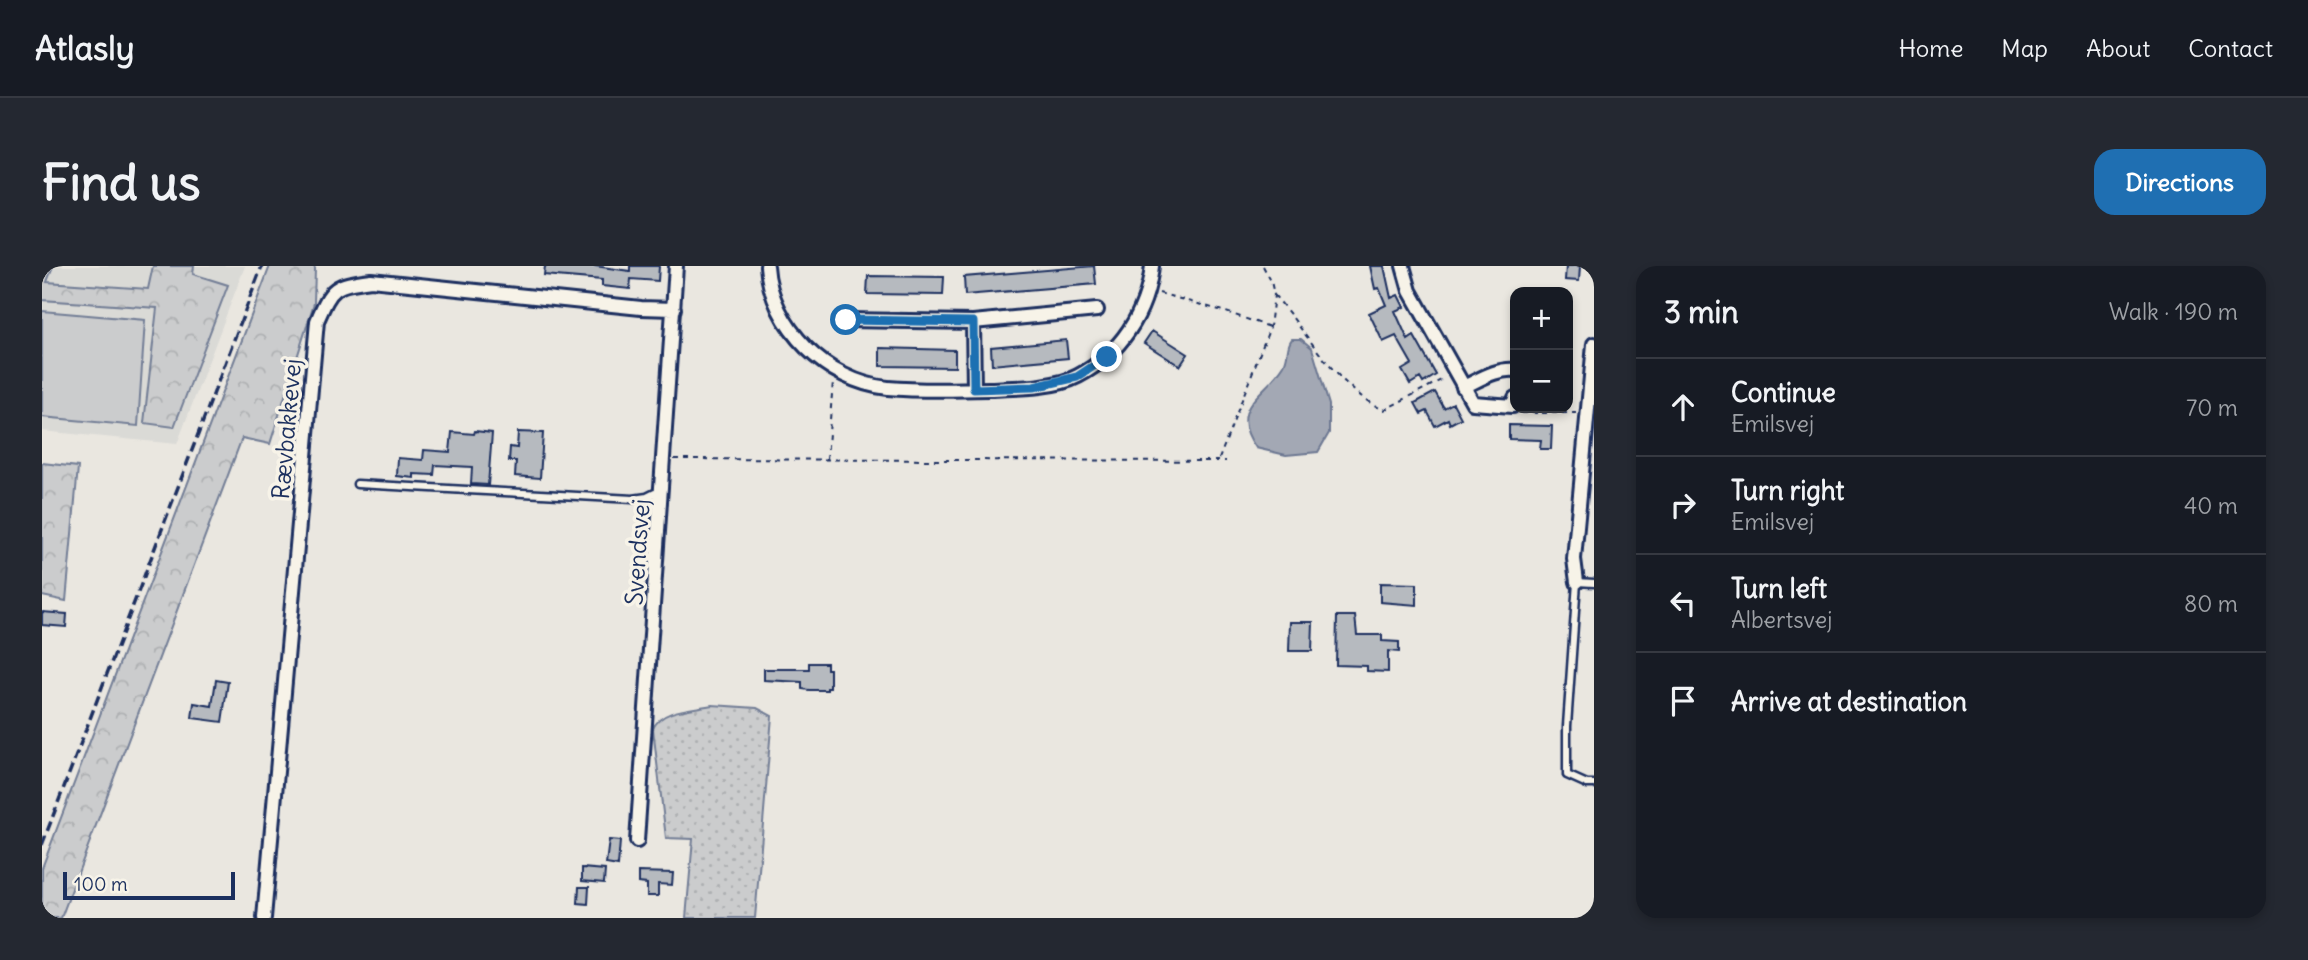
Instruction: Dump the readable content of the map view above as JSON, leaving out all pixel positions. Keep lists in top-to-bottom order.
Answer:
{
  "streets": {
    "street": ["Rævbakkevej", "Svendsvej"]
  },
  "crossings": [
    ["Rævbakkevej", "Svendsvej"]
  ],
  "scale_bar": "100 m",
  "page": {
    "header": "Atlasly",
    "nav": [
      "Home",
      "Map",
      "About",
      "Contact"
    ],
    "buttons": "Directions",
    "title": "Find us",
    "heading": ["3 min", "Walk · 190 m"],
    "map_buttons": ["+", "−"],
    "list": [
      ["Continue", "Emilsvej", "70 m"],
      ["Turn right", "Emilsvej", "40 m"],
      ["Turn left", "Albertsvej", "80 m"],
      "Arrive at destination"
    ],
    "scale": "100 m"
  }
}
